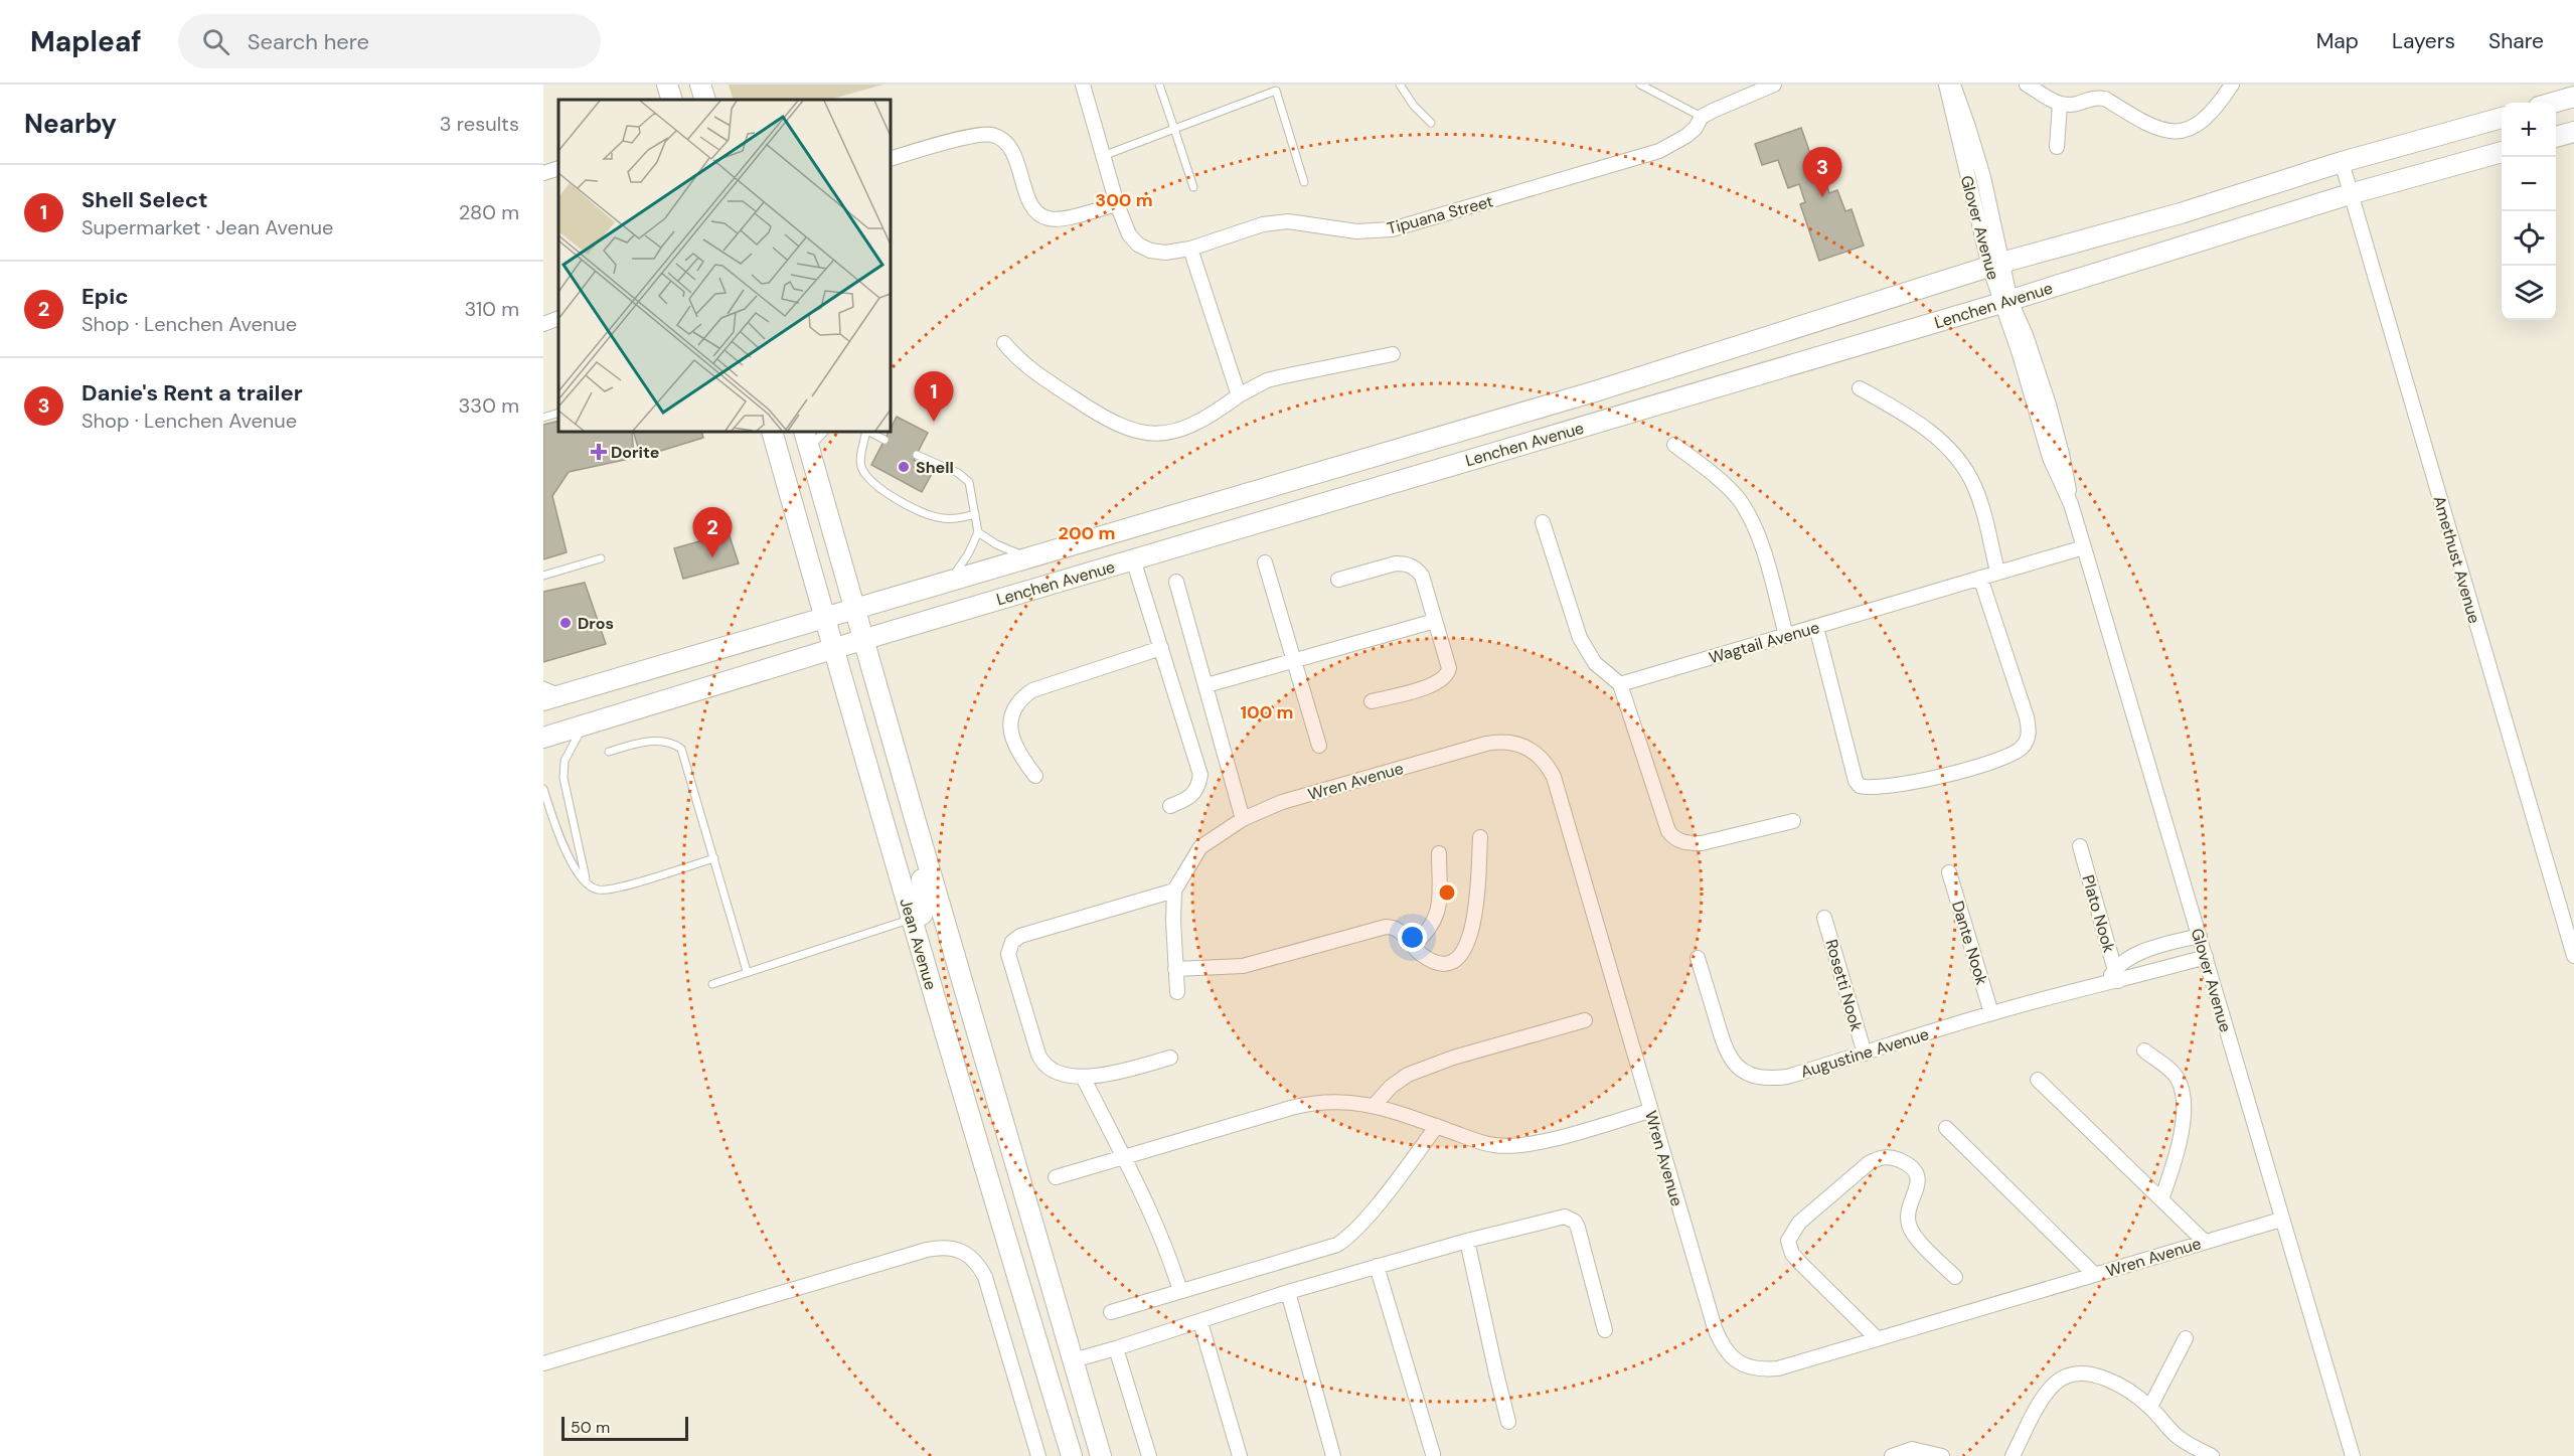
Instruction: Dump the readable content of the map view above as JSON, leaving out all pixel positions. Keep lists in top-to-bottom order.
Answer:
{
  "streets": {
    "main road": ["Lenchen Avenue", "Jean Avenue"],
    "street": [
      "Tipuana Street",
      "Glover Avenue",
      "Amethust Avenue",
      "Wagtail Avenue",
      "Wren Avenue",
      "Plato Nook",
      "Dante Nook",
      "Rosetti Nook",
      "Augustine Avenue"
    ]
  },
  "crossings": [
    ["Glover Avenue", "Lenchen Avenue"],
    ["Glover Avenue", "Wagtail Avenue"],
    ["Glover Avenue", "Wren Avenue"],
    ["Glover Avenue", "Augustine Avenue"],
    ["Lenchen Avenue", "Amethust Avenue"],
    ["Lenchen Avenue", "Jean Avenue"],
    ["Plato Nook", "Augustine Avenue"],
    ["Dante Nook", "Augustine Avenue"],
    ["Rosetti Nook", "Augustine Avenue"]
  ],
  "places": {
    "health": ["Dorite"],
    "other": ["Shell", "Dros"]
  },
  "scale_bar": "50 m",
  "page": {
    "header": "Mapleaf",
    "search": "Search here",
    "nav": ["Map", "Layers", "Share"],
    "heading": ["Nearby", "3 results"],
    "map_buttons": ["+", "−"],
    "pins": ["3", "1", "2"],
    "list": [
      {
        "mark": "1",
        "name": "Shell Select",
        "note": "Supermarket · Jean Avenue",
        "value": "280 m"
      },
      {
        "mark": "2",
        "name": "Epic",
        "note": "Shop · Lenchen Avenue",
        "value": "310 m"
      },
      {
        "mark": "3",
        "name": "Danie's Rent a trailer",
        "note": "Shop · Lenchen Avenue",
        "value": "330 m"
      }
    ],
    "scale": "50 m"
  },
  "rings": ["300 m", "200 m", "100 m"]
}
